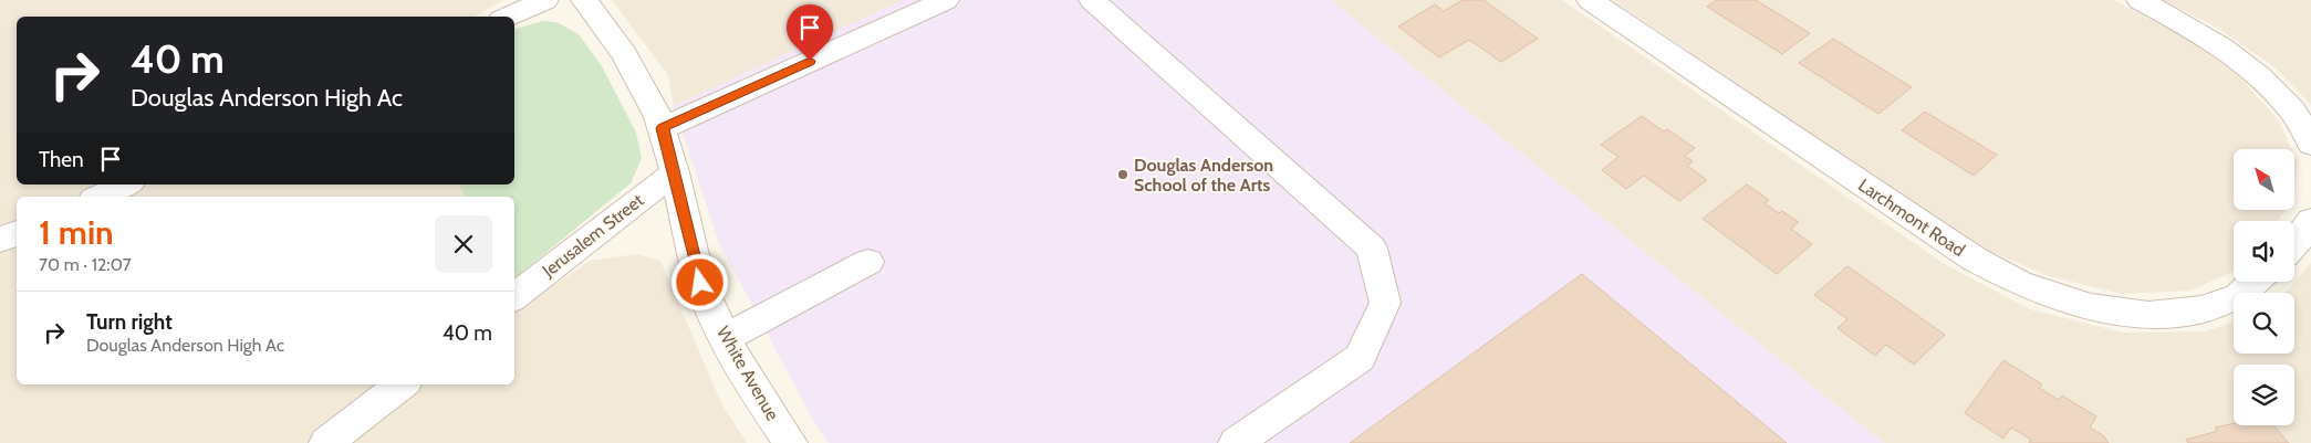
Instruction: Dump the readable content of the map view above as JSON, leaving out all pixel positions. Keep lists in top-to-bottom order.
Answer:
{
  "streets": {
    "street": ["Larchmont Road", "Jerusalem Street", "White Avenue"]
  },
  "crossings": [
    ["Jerusalem Street", "White Avenue"]
  ],
  "places": ["Douglas Anderson School of the Arts"],
  "north": "top left",
  "page": {
    "turn": ["40 m", "Douglas Anderson High Ac"],
    "then": "Then",
    "heading": ["1 min", "70 m · 12:07"],
    "list": [
      {
        "name": "Turn right",
        "note": "Douglas Anderson High Ac",
        "value": "40 m"
      }
    ]
  }
}
